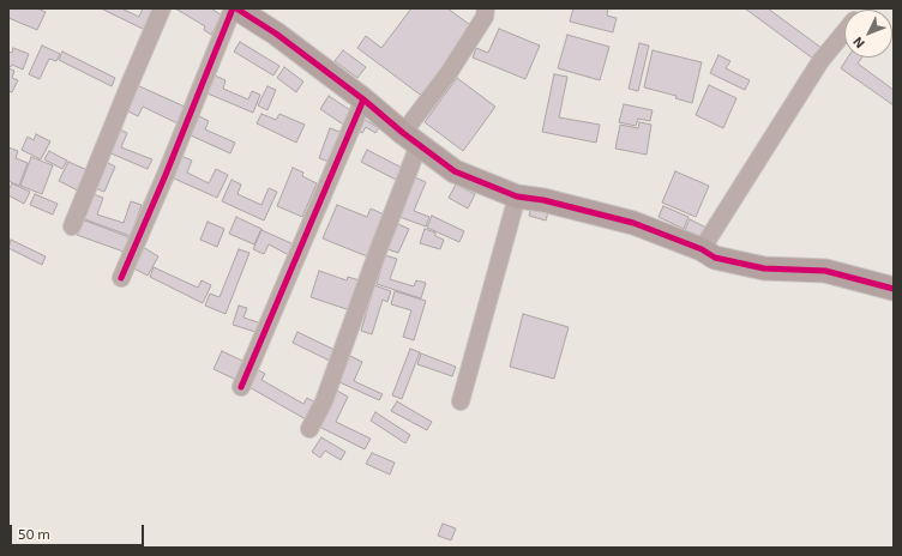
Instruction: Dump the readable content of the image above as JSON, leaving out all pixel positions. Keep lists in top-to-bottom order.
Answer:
{
  "scale_bar": "50 m",
  "north": "bottom left"
}
